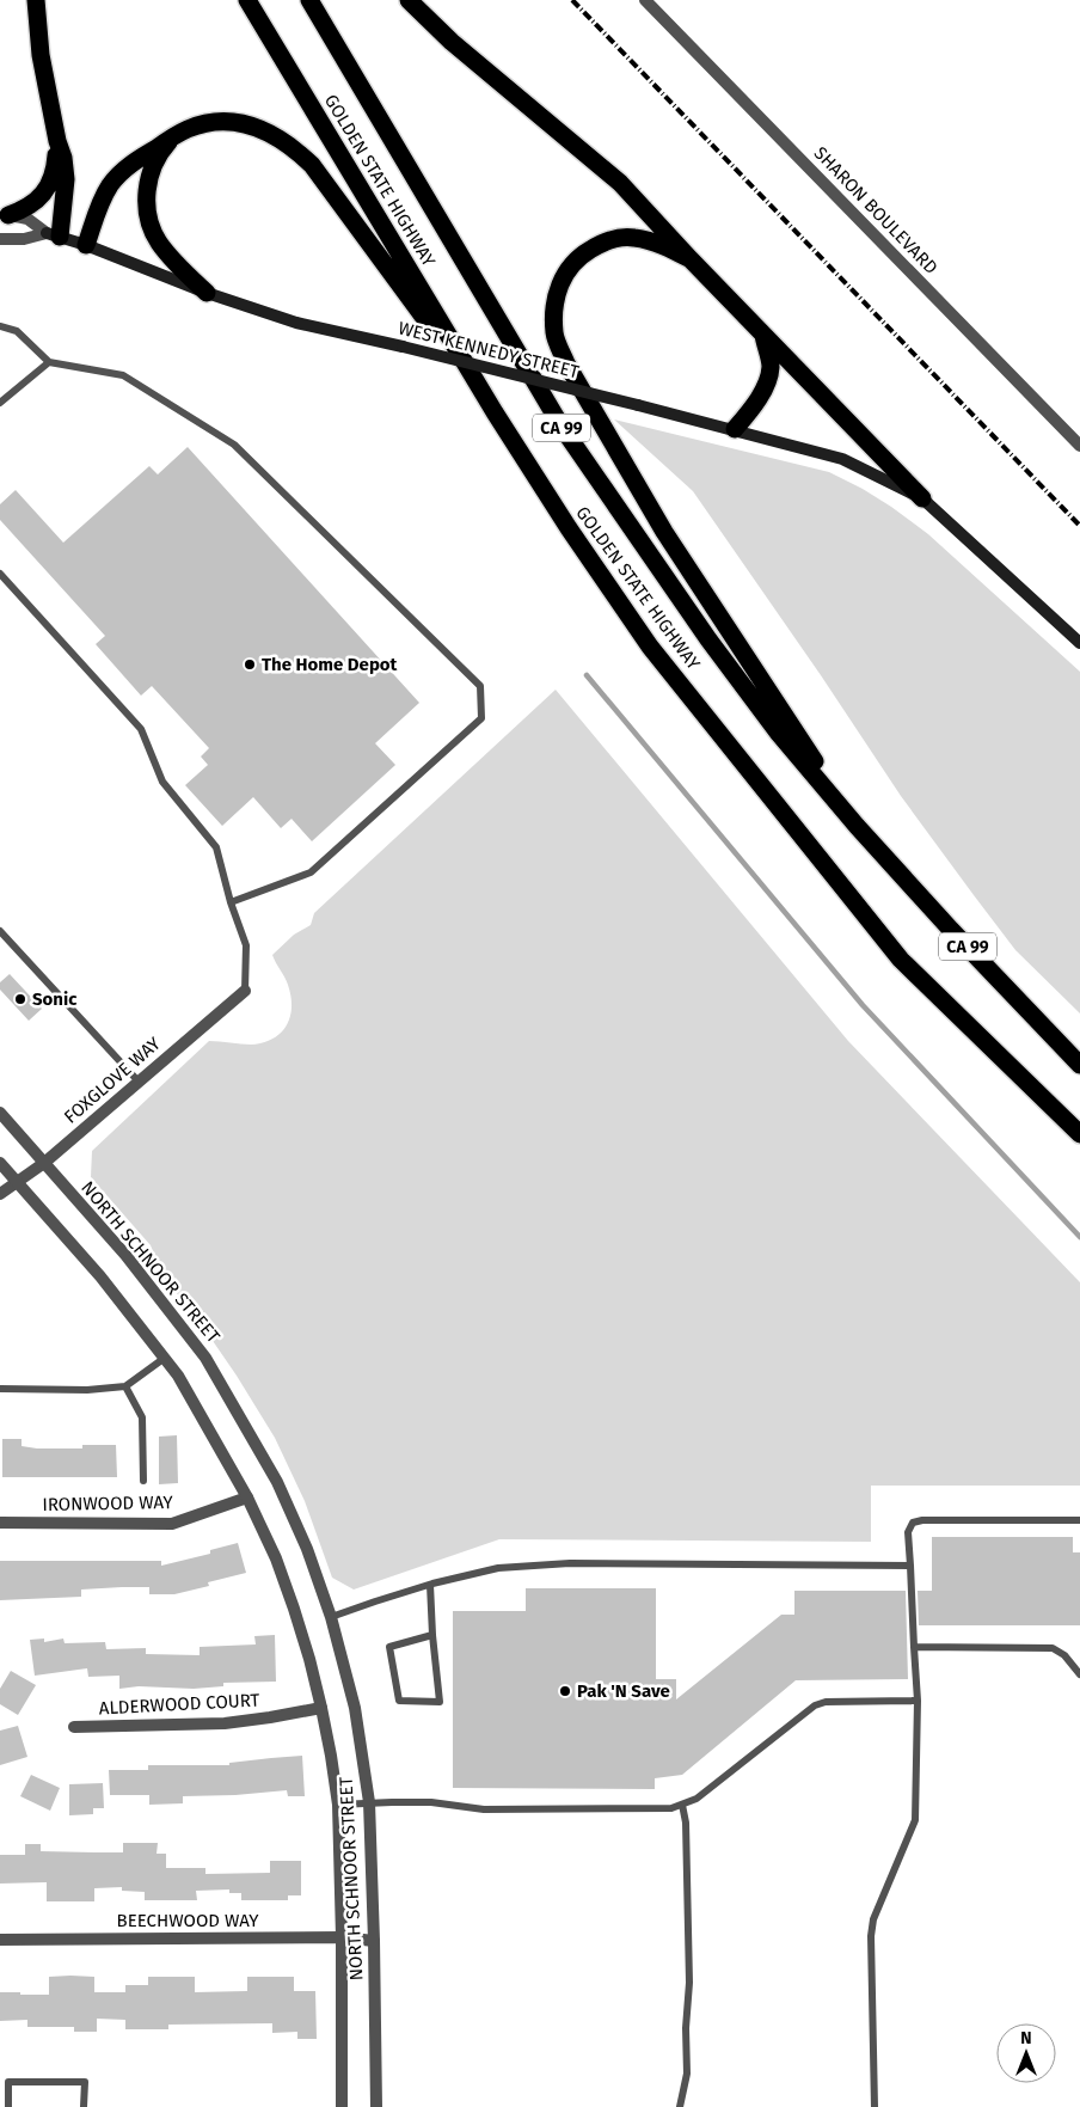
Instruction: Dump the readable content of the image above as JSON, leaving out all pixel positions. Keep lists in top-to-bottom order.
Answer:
{
  "streets": {
    "highway": ["GOLDEN STATE HIGHWAY", "CA 99"],
    "main road": ["WEST KENNEDY STREET"],
    "street": [
      "SHARON BOULEVARD",
      "FOXGLOVE WAY",
      "NORTH SCHNOOR STREET",
      "IRONWOOD WAY",
      "ALDERWOOD COURT",
      "BEECHWOOD WAY"
    ]
  },
  "crossings": [
    ["FOXGLOVE WAY", "NORTH SCHNOOR STREET"],
    ["NORTH SCHNOOR STREET", "IRONWOOD WAY"],
    ["NORTH SCHNOOR STREET", "ALDERWOOD COURT"],
    ["NORTH SCHNOOR STREET", "BEECHWOOD WAY"]
  ],
  "places": ["The Home Depot", "Sonic", "Pak 'N Save"],
  "north": "top"
}
